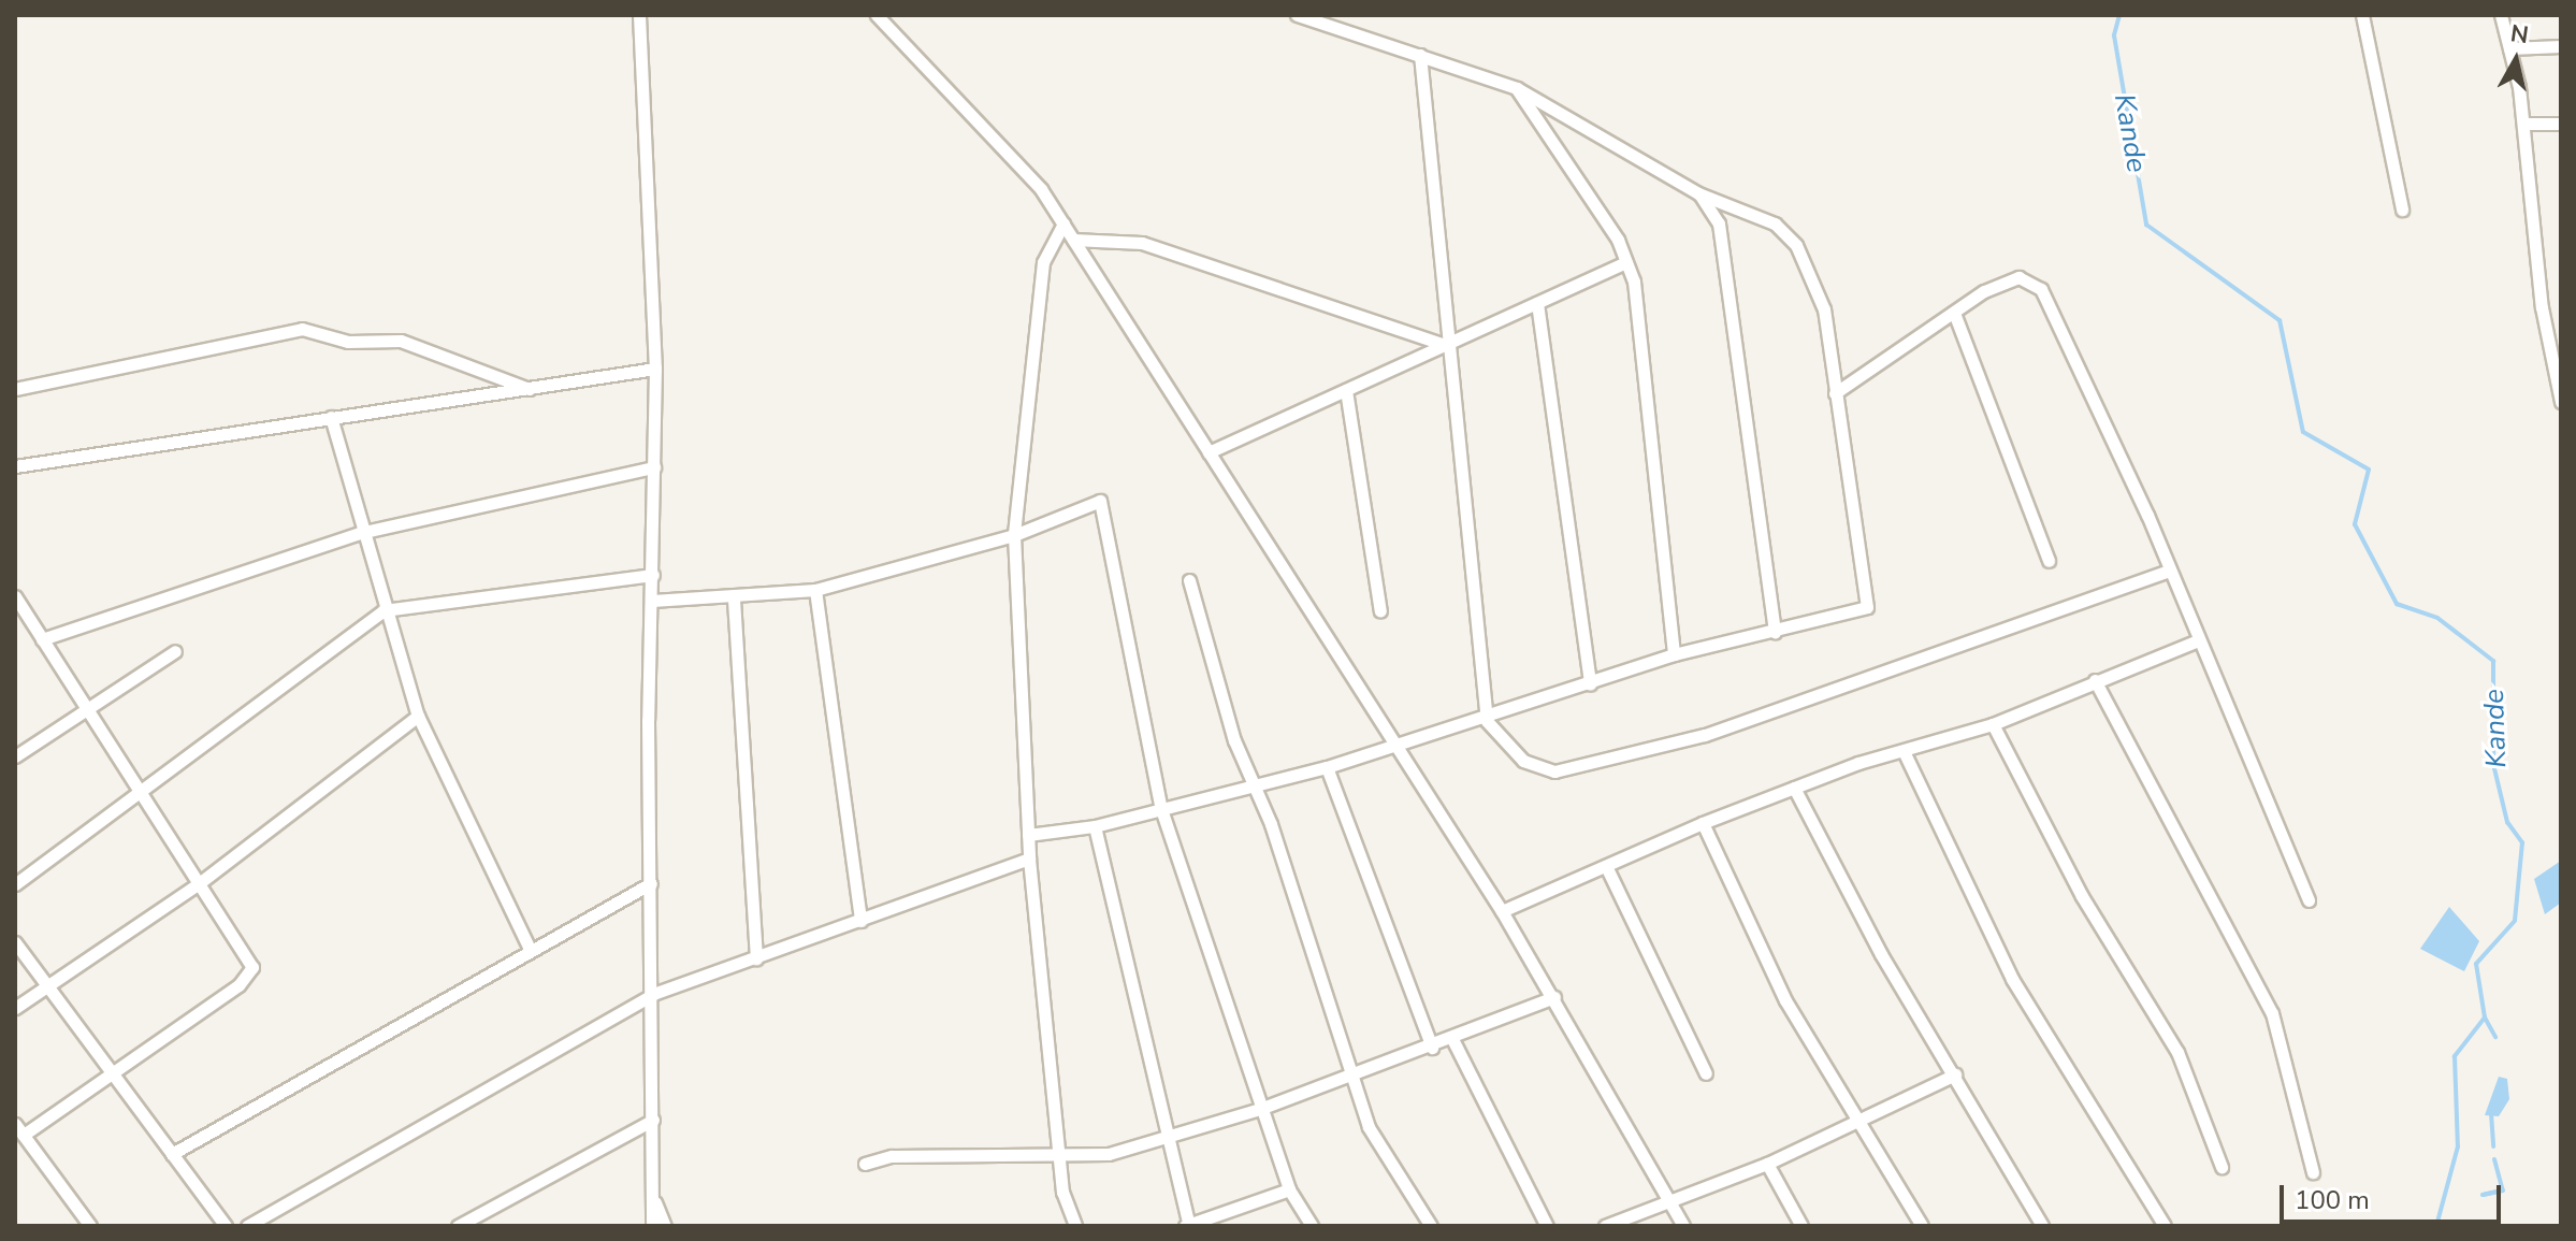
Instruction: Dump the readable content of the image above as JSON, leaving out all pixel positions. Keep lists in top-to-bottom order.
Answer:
{
  "water": ["Kande"],
  "scale_bar": "100 m",
  "north": "top"
}
